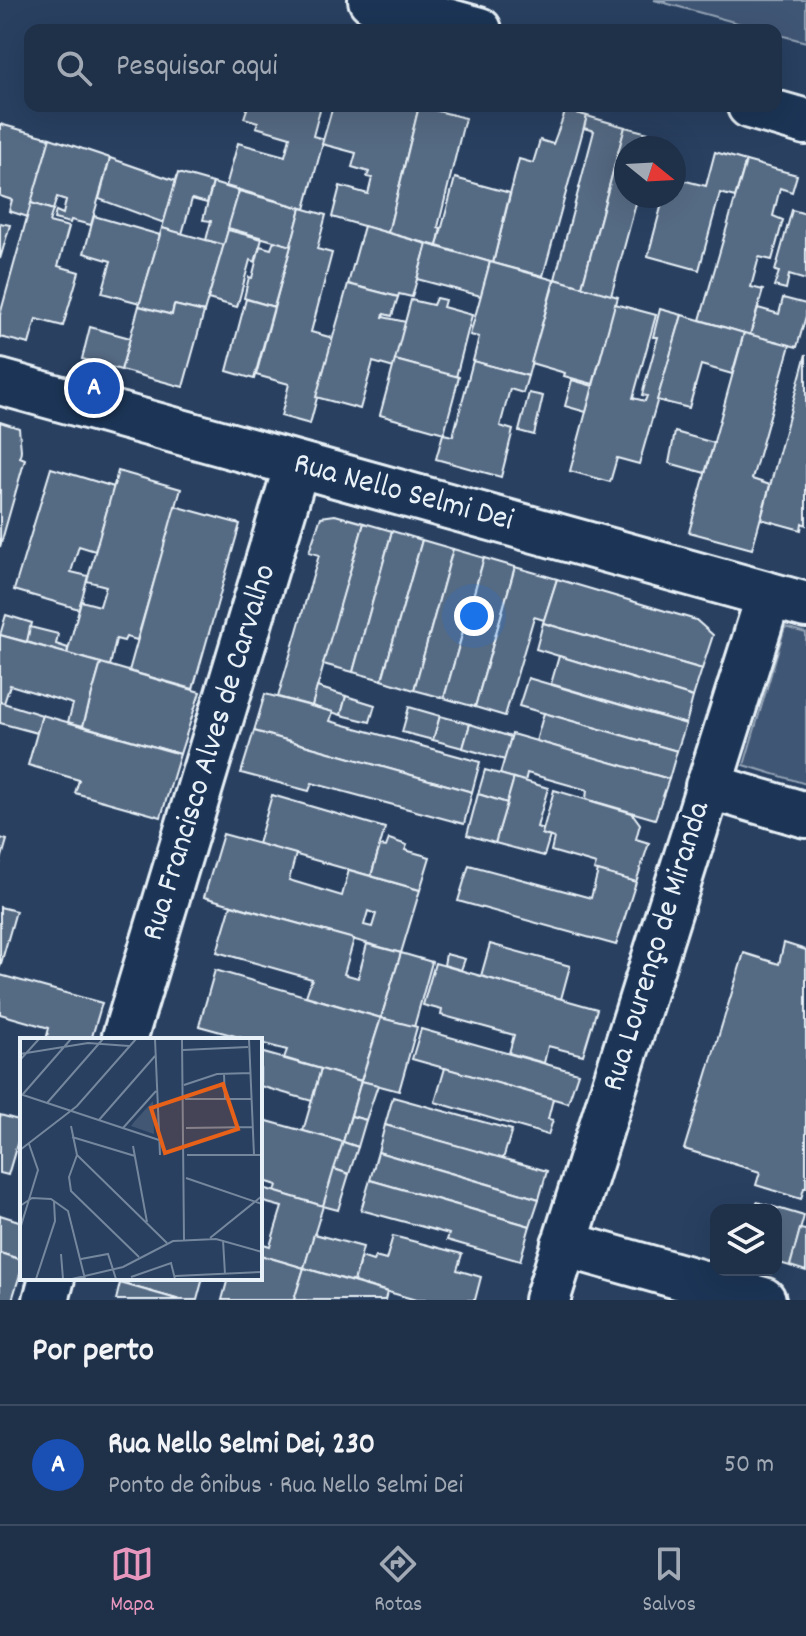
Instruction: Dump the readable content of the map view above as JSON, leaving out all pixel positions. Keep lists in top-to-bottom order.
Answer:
{
  "streets": {
    "street": ["Rua Nello Selmi Dei", "Rua Francisco Alves de Carvalho", "Rua Lourenço de Miranda"]
  },
  "crossings": [
    ["Rua Nello Selmi Dei", "Rua Francisco Alves de Carvalho"],
    ["Rua Nello Selmi Dei", "Rua Lourenço de Miranda"]
  ],
  "north": "right",
  "page": {
    "search": "Pesquisar aqui",
    "pins": "A",
    "heading": "Por perto",
    "list": [
      {
        "mark": "A",
        "name": "Rua Nello Selmi Dei, 230",
        "note": "Ponto de ônibus · Rua Nello Selmi Dei",
        "value": "50 m"
      }
    ],
    "nav": ["Mapa", "Rotas", "Salvos"]
  }
}
